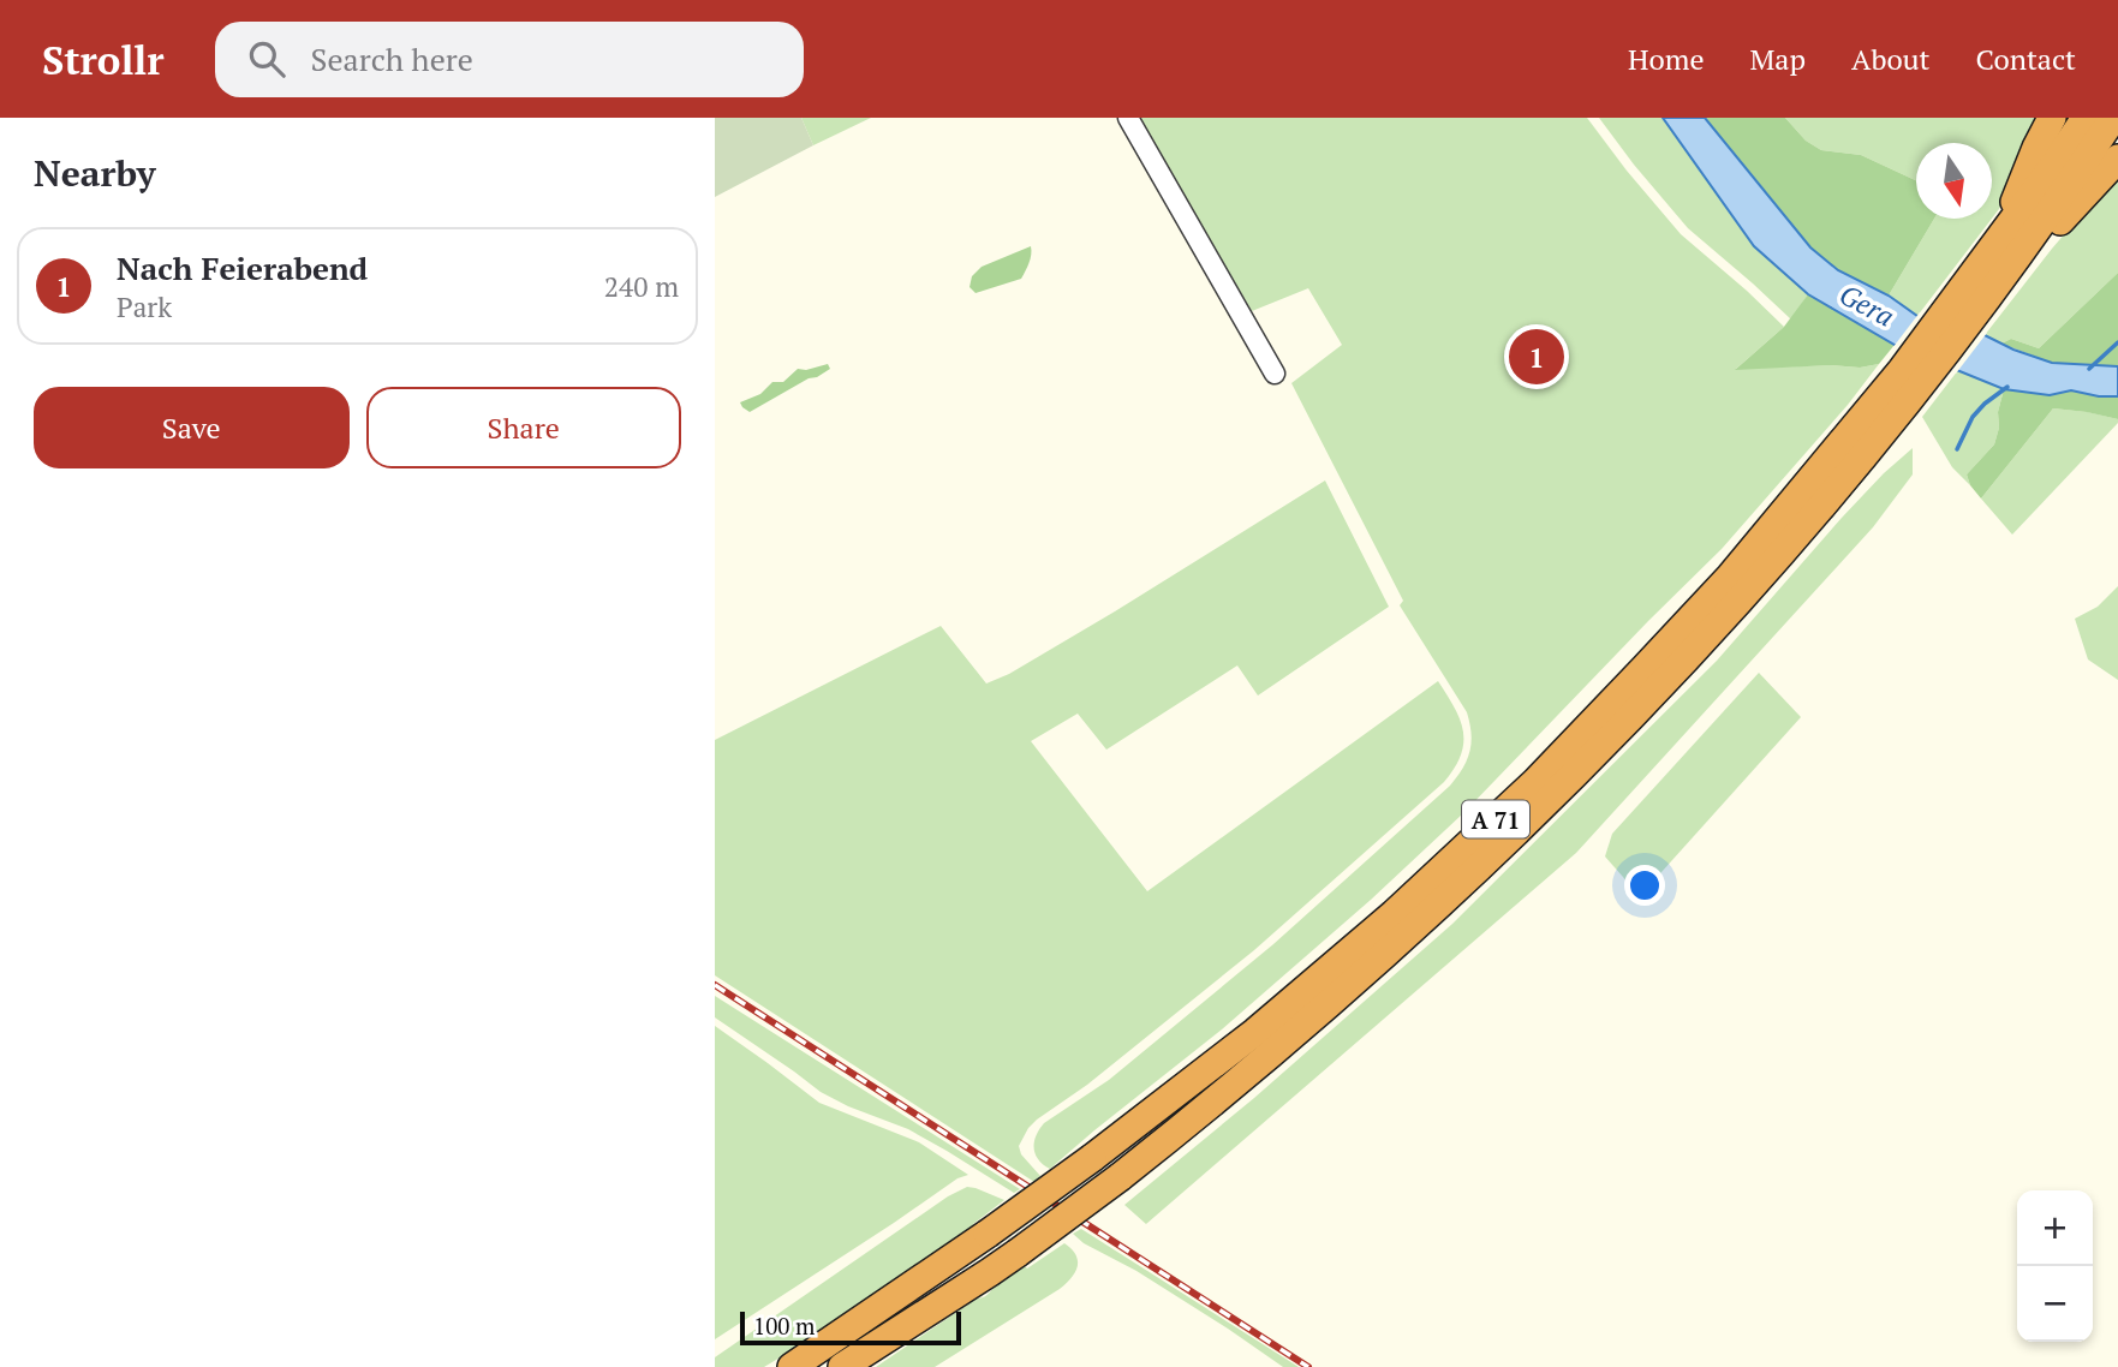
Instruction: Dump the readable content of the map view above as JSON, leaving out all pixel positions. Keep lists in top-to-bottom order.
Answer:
{
  "streets": {
    "highway": ["A 71"]
  },
  "water": ["Gera"],
  "scale_bar": "100 m",
  "north": "bottom",
  "page": {
    "header": "Strollr",
    "search": "Search here",
    "nav": [
      "Home",
      "Map",
      "About",
      "Contact"
    ],
    "heading": "Nearby",
    "list": [
      {
        "mark": "1",
        "name": "Nach Feierabend",
        "note": "Park",
        "value": "240 m"
      }
    ],
    "pins": "1",
    "buttons": ["Save", "Share"],
    "map_buttons": ["+", "−"],
    "scale": "100 m"
  }
}
